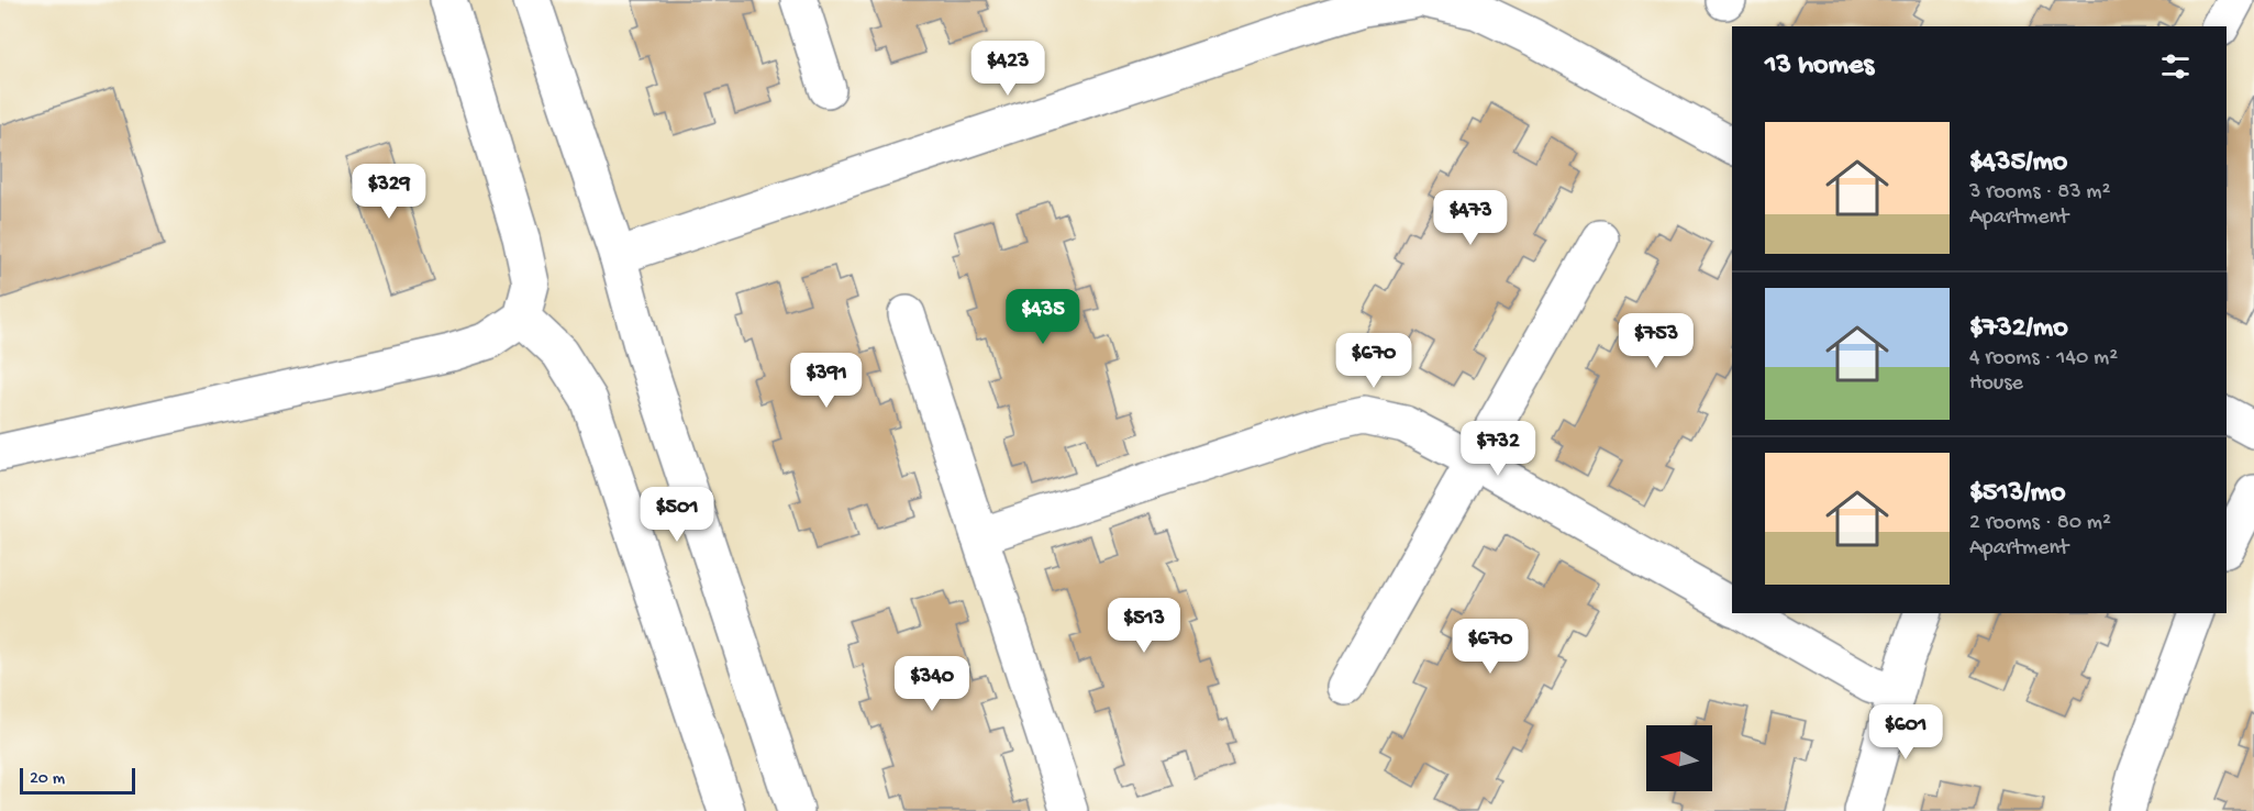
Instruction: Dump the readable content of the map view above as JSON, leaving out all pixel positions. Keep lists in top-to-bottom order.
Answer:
{
  "scale_bar": "20 m",
  "north": "left",
  "page": {
    "heading": "13 homes",
    "price": [
      "$423",
      "$329",
      "$473",
      "$435",
      "$753",
      "$670",
      "$391",
      "$732",
      "$501",
      "$513",
      "$670",
      "$340",
      "$601"
    ],
    "list": [
      {
        "name": "$435/mo",
        "note": "3 rooms · 83 m² · Apartment"
      },
      {
        "name": "$732/mo",
        "note": "4 rooms · 140 m² · House"
      },
      {
        "name": "$513/mo",
        "note": "2 rooms · 80 m² · Apartment"
      }
    ],
    "scale": "20 m"
  }
}
